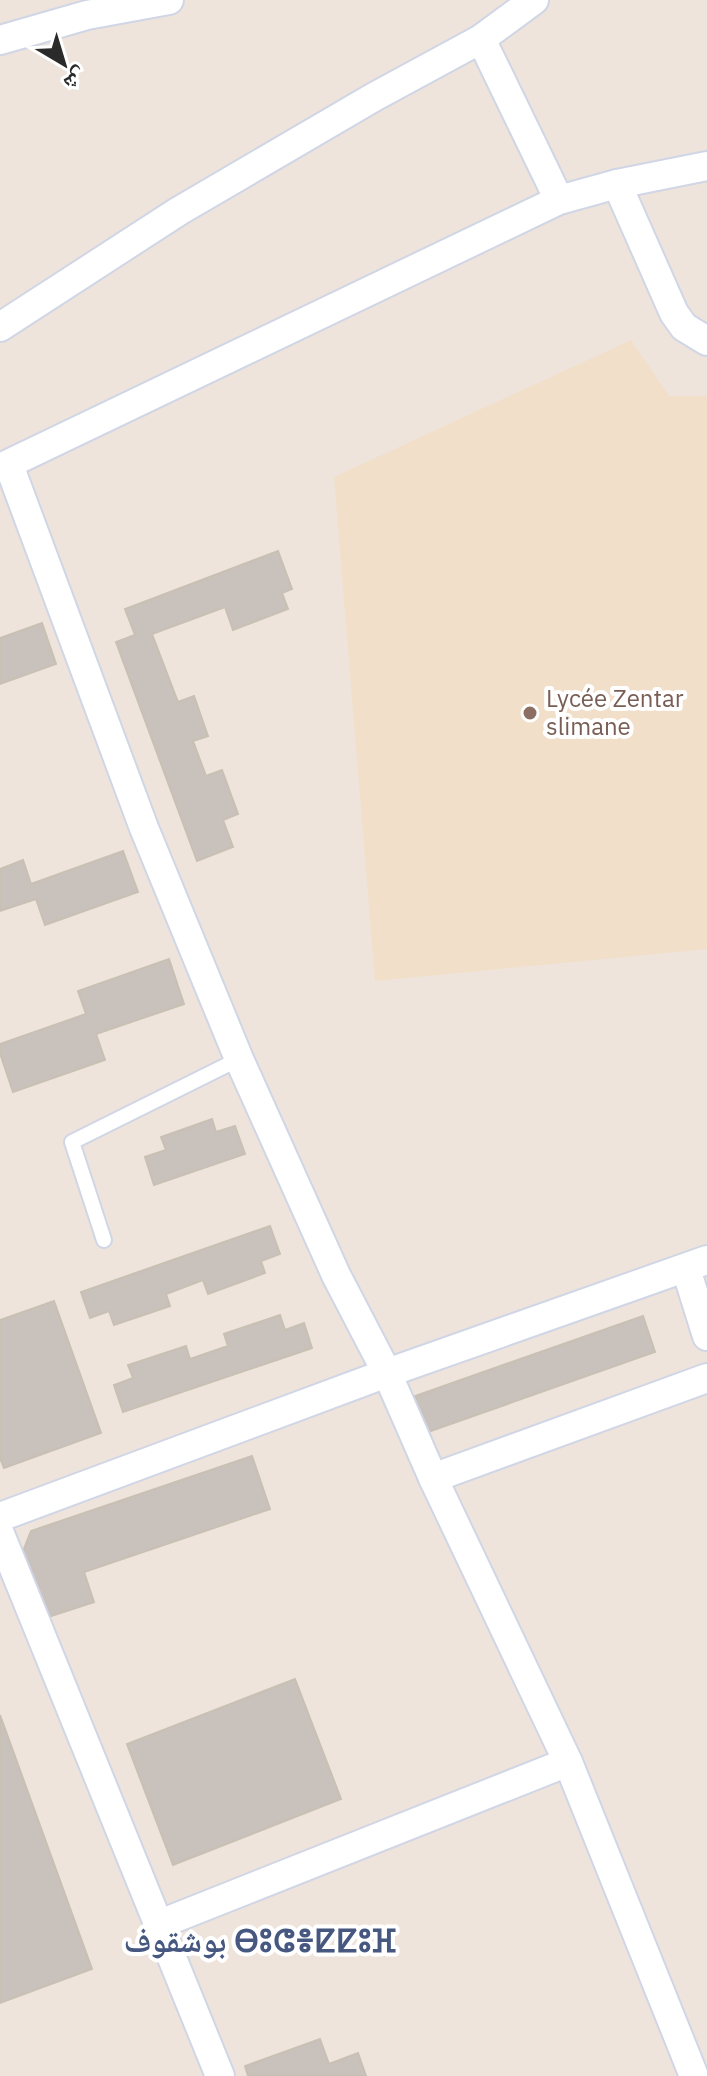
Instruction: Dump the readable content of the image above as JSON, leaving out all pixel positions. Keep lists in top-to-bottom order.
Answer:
{
  "districts": ["بوشقوف ⴱⵓⵛⴻⵇⵇⵓⴼ"],
  "places": ["Lycée Zentar slimane"],
  "north": "bottom right"
}
